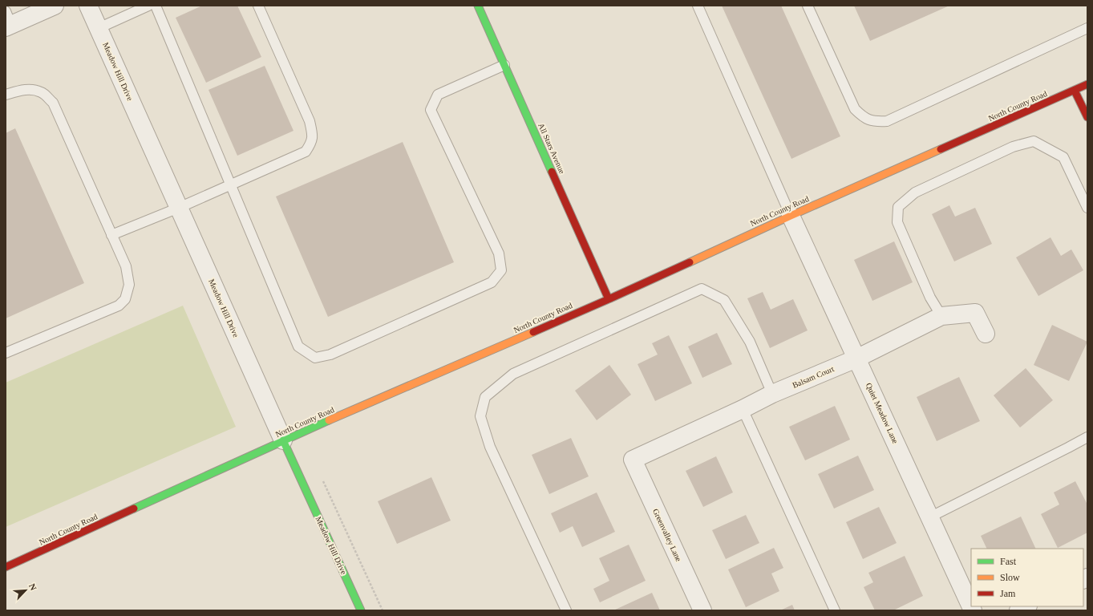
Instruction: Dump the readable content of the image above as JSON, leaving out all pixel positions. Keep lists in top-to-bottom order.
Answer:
{
  "streets": {
    "street": [
      "Meadow Hill Drive",
      "North County Road",
      "All Stars Avenue",
      "Balsam Court",
      "Quiet Meadow Lane",
      "Greenvalley Lane"
    ]
  },
  "crossings": [
    ["Meadow Hill Drive", "North County Road"],
    ["North County Road", "All Stars Avenue"],
    ["North County Road", "Quiet Meadow Lane"],
    ["Balsam Court", "Quiet Meadow Lane"],
    ["Balsam Court", "Greenvalley Lane"]
  ],
  "legend": ["Fast", "Slow", "Jam"],
  "north": "top right"
}
